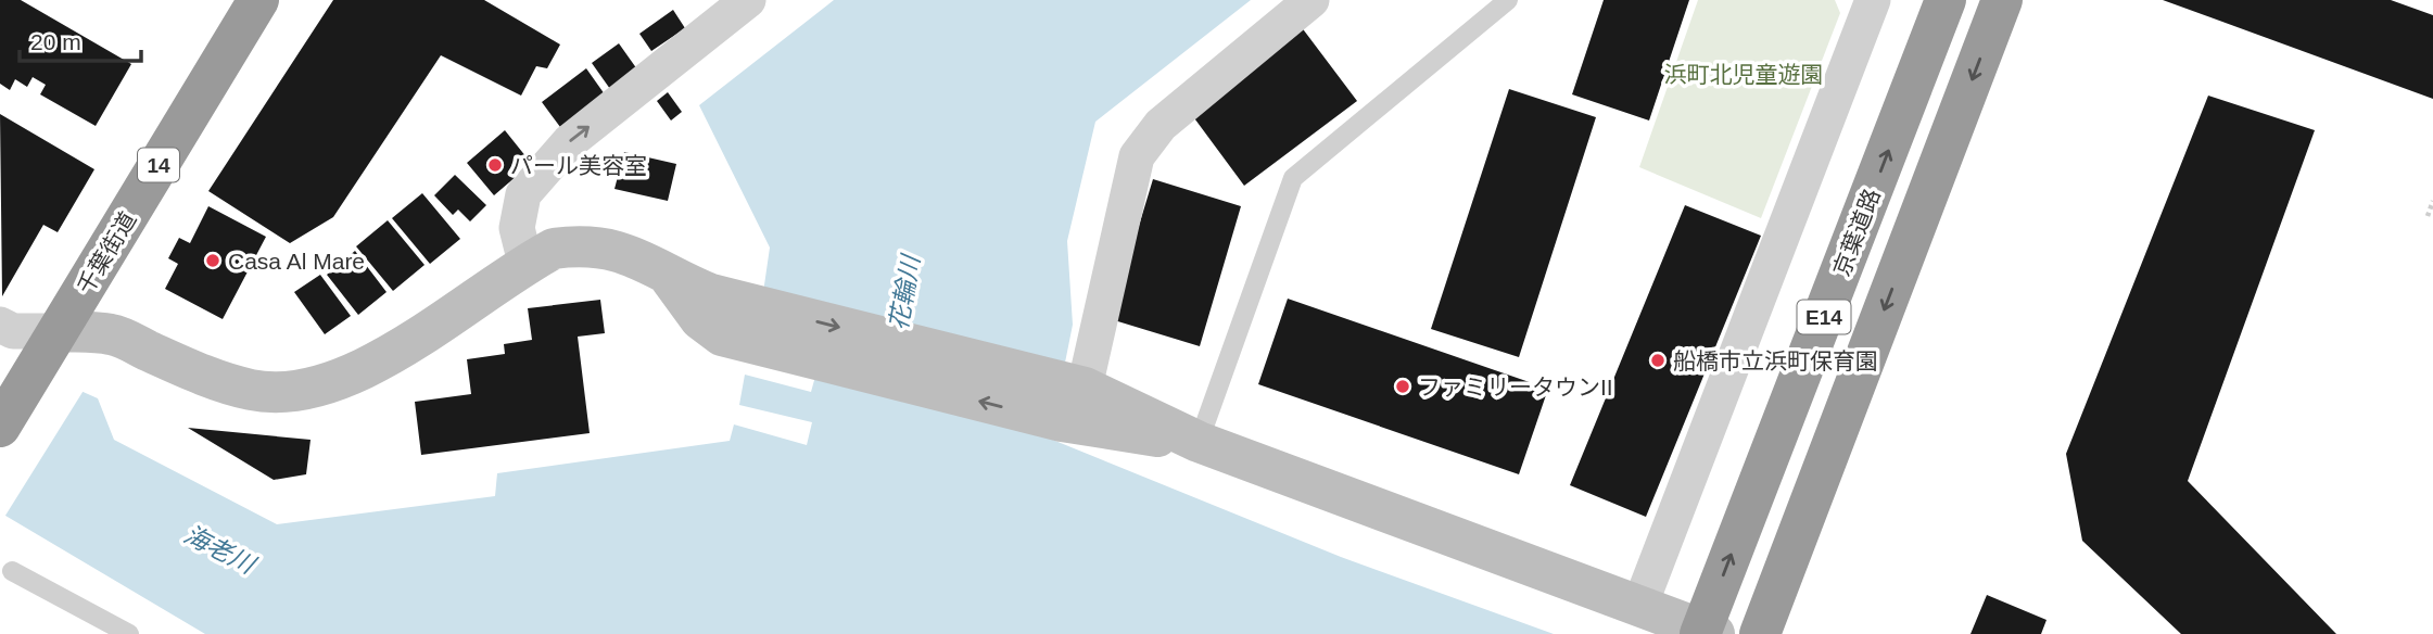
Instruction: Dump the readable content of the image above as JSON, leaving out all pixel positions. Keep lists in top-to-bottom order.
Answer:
{
  "streets": {
    "highway": [
      "14",
      "京葉道路",
      "千葉街道",
      "E14"
    ]
  },
  "water": ["花輪川", "海老川"],
  "parks": ["浜町北児童遊園"],
  "places": [
    "パール美容室",
    "Casa Al Mare",
    "船橋市立浜町保育園",
    "ファミリータウンII"
  ],
  "scale_bar": "20 m"
}
